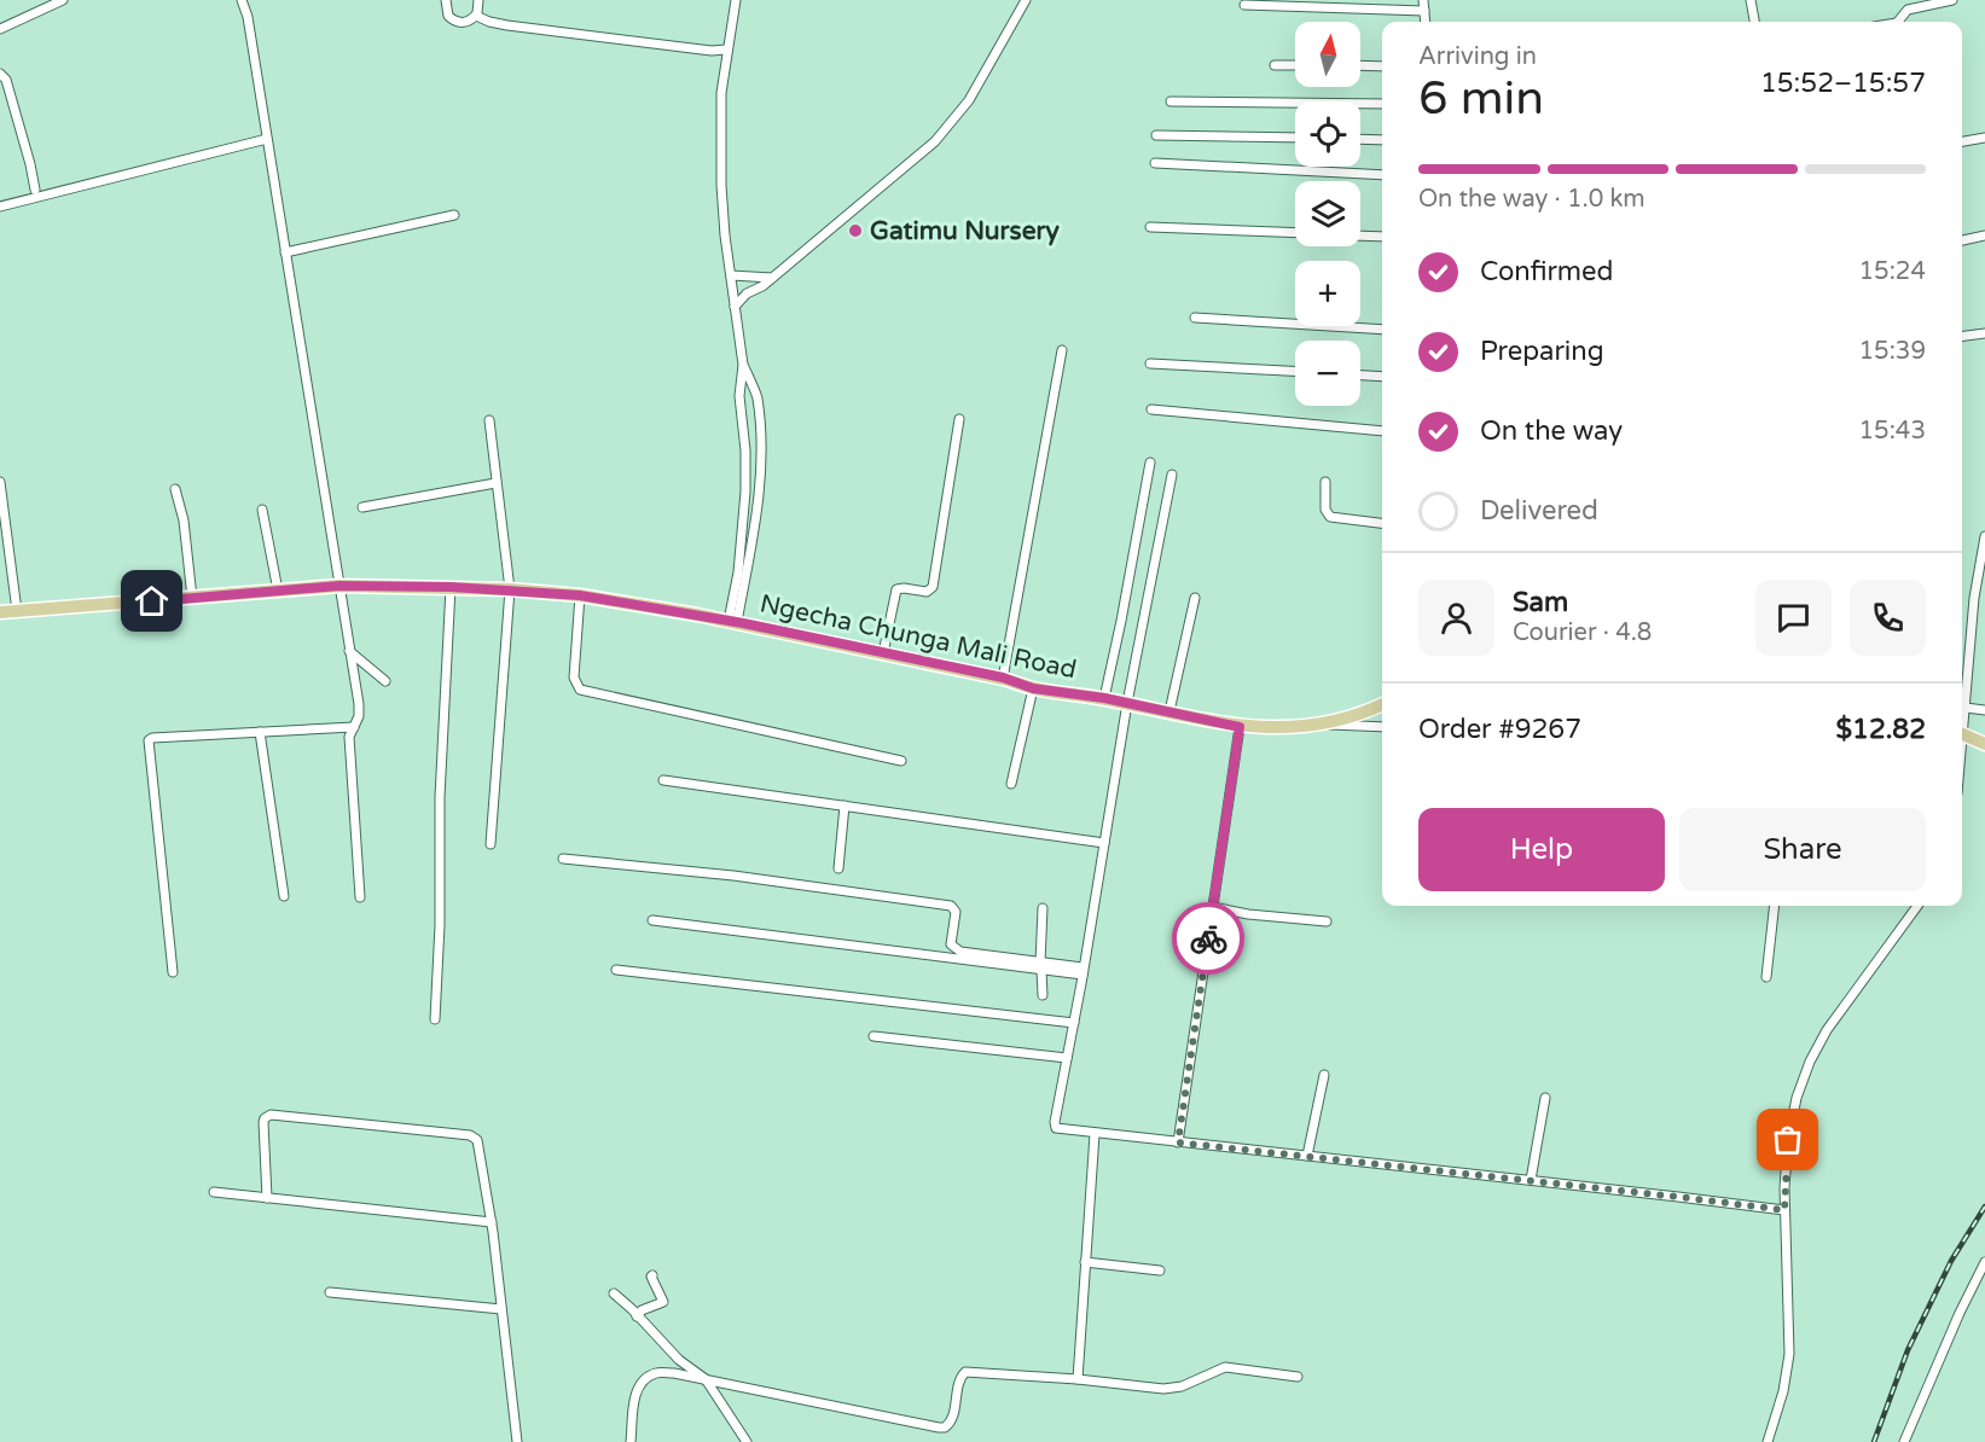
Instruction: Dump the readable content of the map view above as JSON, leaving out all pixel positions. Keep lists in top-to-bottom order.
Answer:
{
  "streets": {
    "main road": ["Ngecha Chunga Mali Road"]
  },
  "places": ["Gatimu Nursery"],
  "north": "top",
  "page": {
    "map_buttons": ["+", "−"],
    "heading": ["6 min", "Arriving in", "15:52–15:57"],
    "panel": [
      "Sam",
      "Courier · 4.8",
      "Order #9267",
      "$12.82"
    ],
    "bar": "On the way · 1.0 km",
    "list": [
      ["Confirmed", "15:24"],
      ["Preparing", "15:39"],
      ["On the way", "15:43"],
      "Delivered"
    ],
    "buttons": ["Help", "Share"]
  }
}
